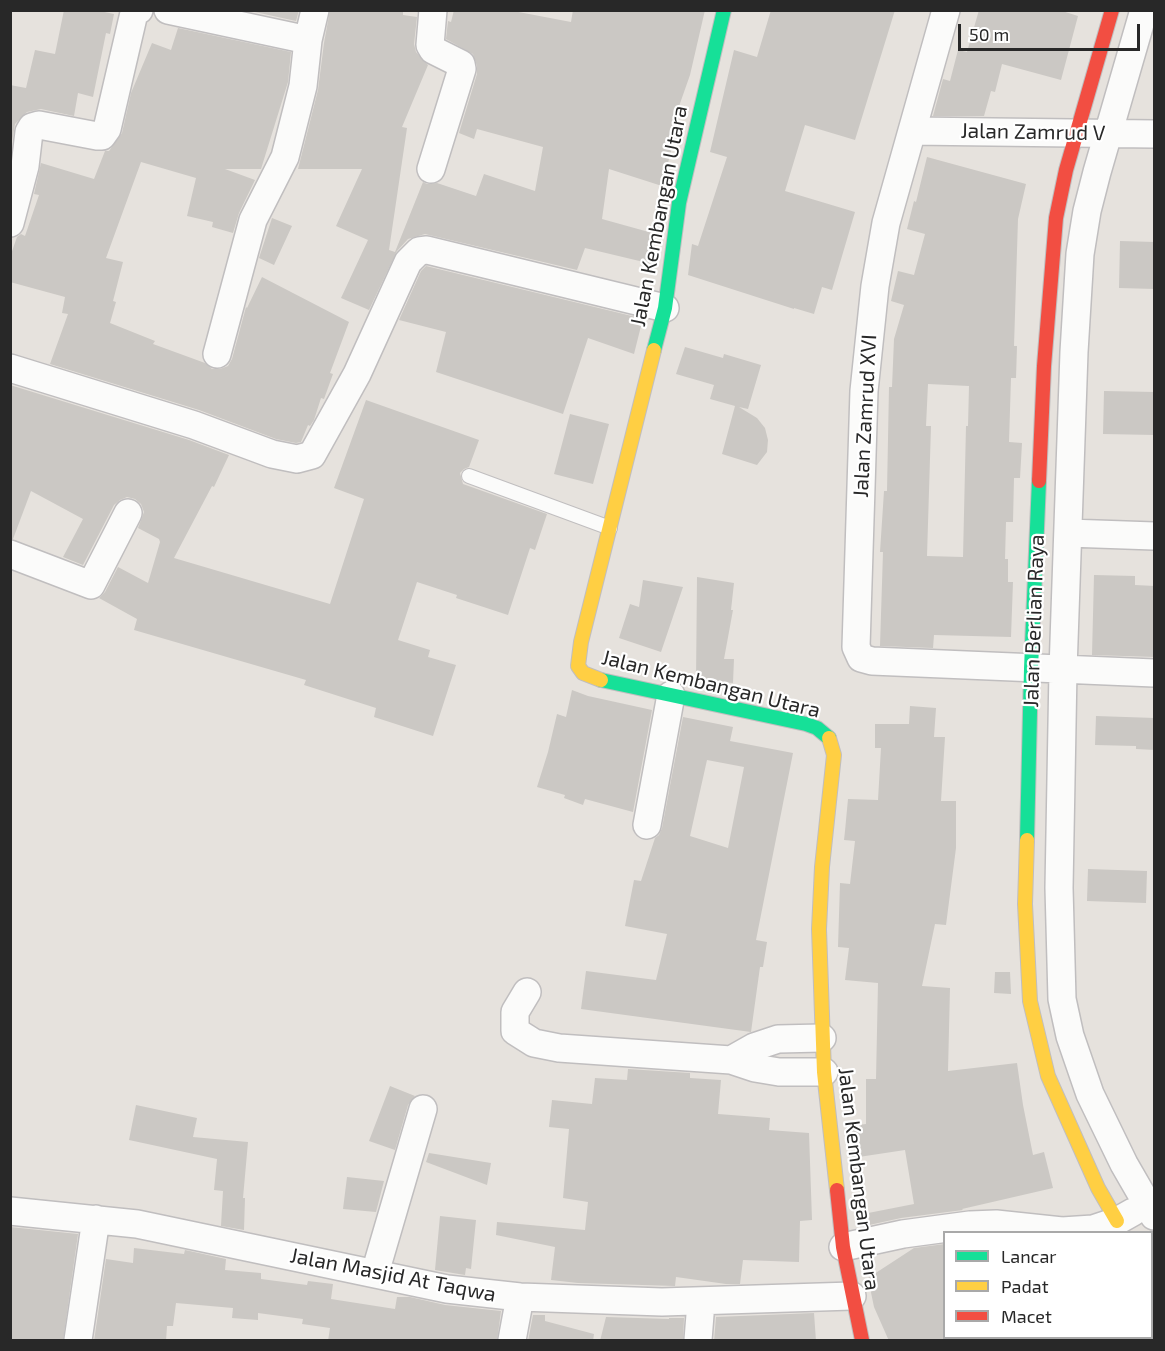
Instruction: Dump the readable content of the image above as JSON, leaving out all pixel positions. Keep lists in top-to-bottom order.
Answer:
{
  "streets": {
    "street": [
      "Jalan Zamrud V",
      "Jalan Kembangan Utara",
      "Jalan Zamrud XVI",
      "Jalan Berlian Raya",
      "Jalan Masjid At Taqwa"
    ]
  },
  "crossings": [
    ["Jalan Zamrud V", "Jalan Zamrud XVI"],
    ["Jalan Zamrud V", "Jalan Berlian Raya"],
    ["Jalan Kembangan Utara", "Jalan Masjid At Taqwa"],
    ["Jalan Zamrud XVI", "Jalan Berlian Raya"]
  ],
  "legend": ["Lancar", "Padat", "Macet"],
  "scale_bar": "50 m"
}
